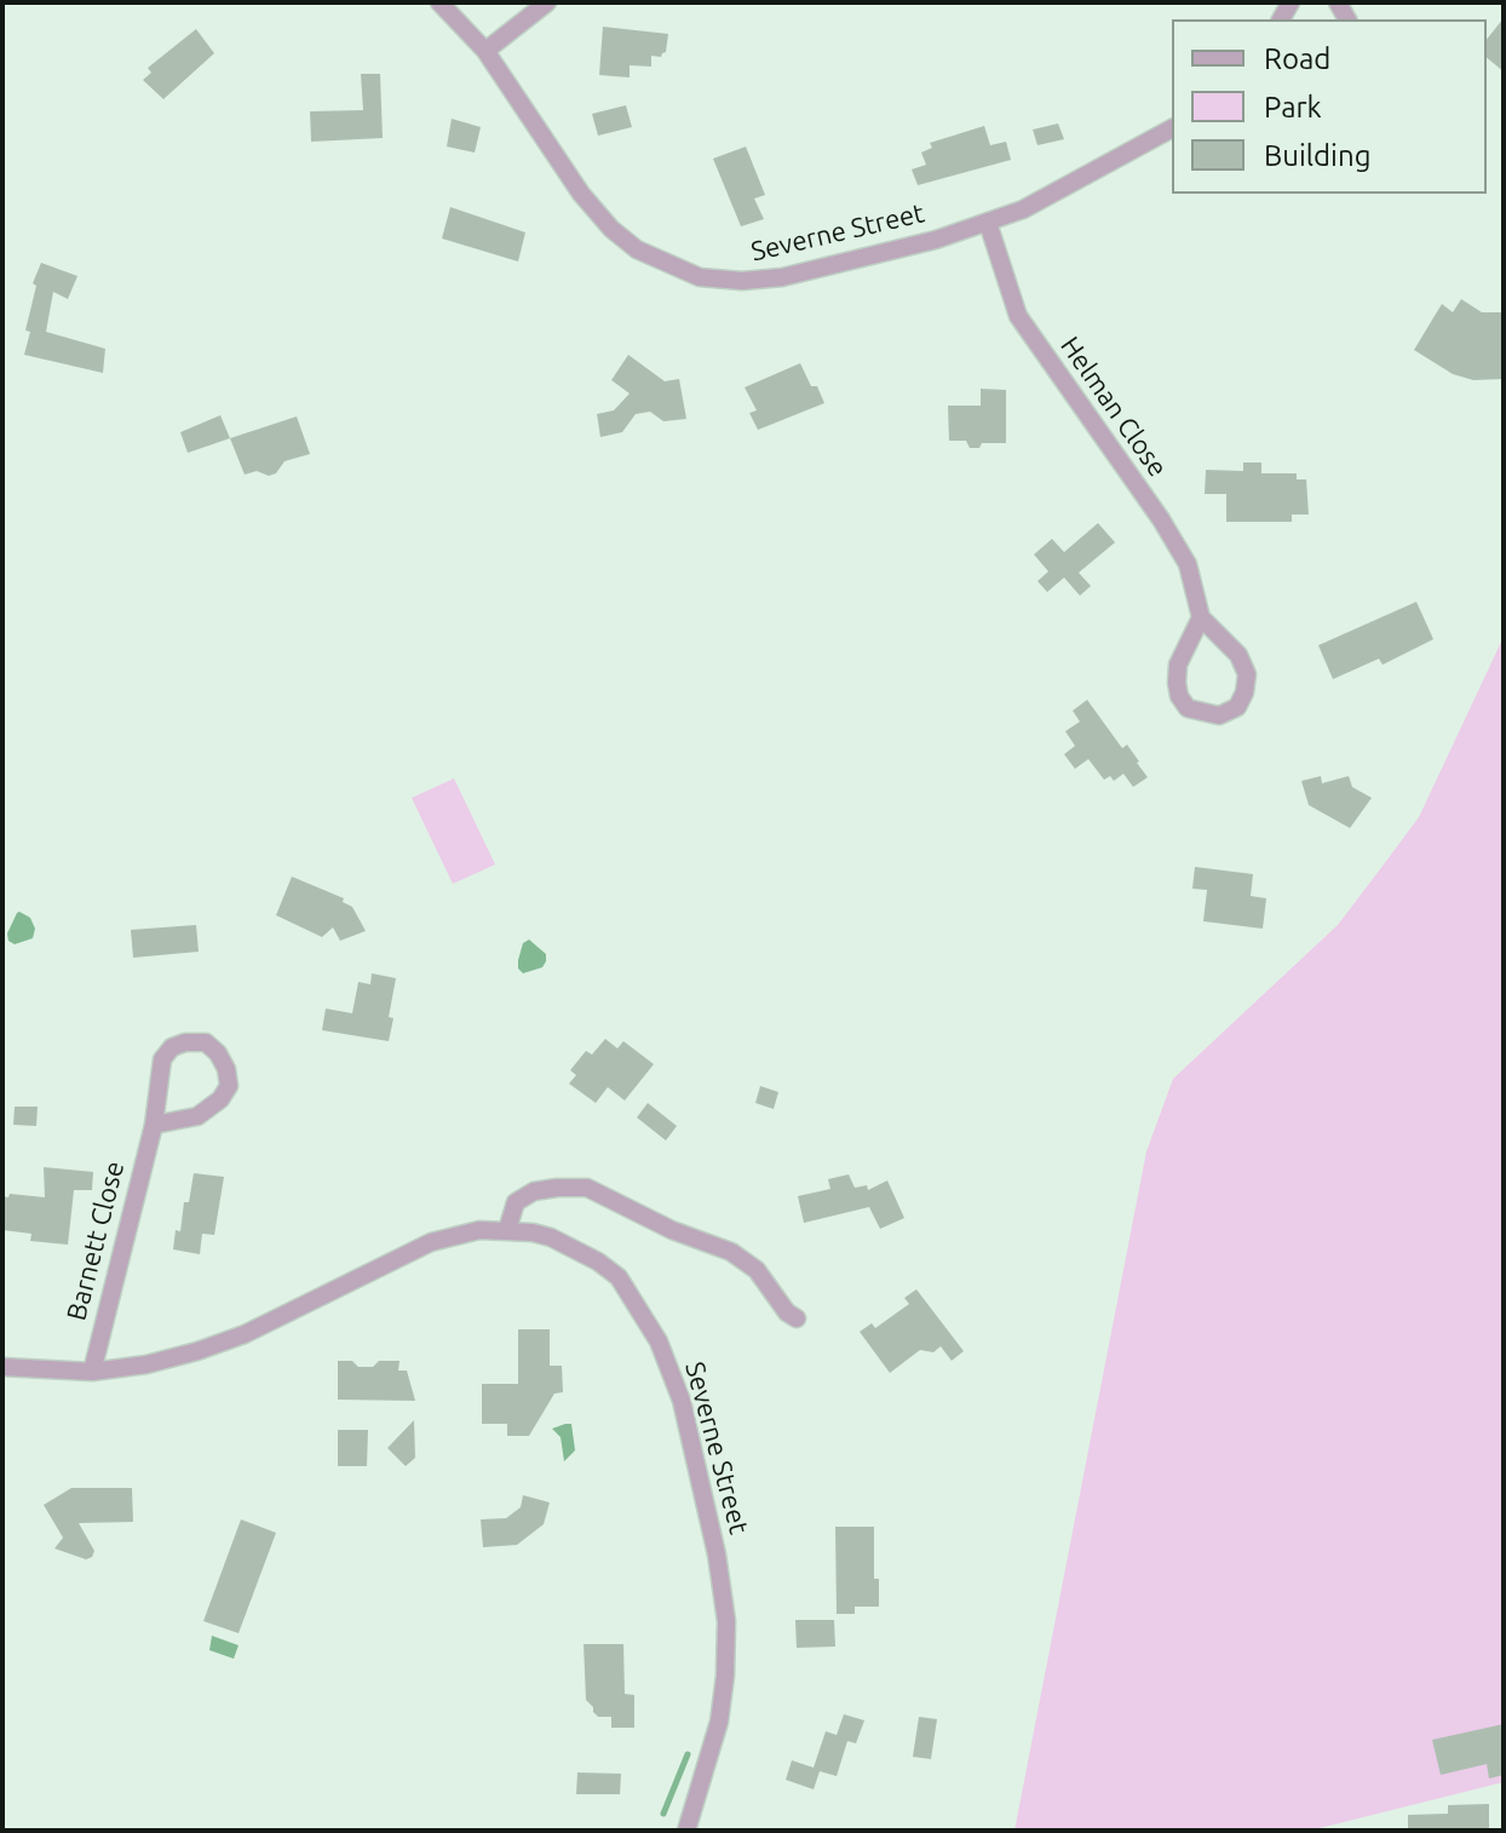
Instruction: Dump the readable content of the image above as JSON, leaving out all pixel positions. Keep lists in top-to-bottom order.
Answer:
{
  "streets": {
    "street": ["Severne Street", "Helman Close", "Barnett Close"]
  },
  "crossings": [
    ["Severne Street", "Helman Close"],
    ["Severne Street", "Barnett Close"]
  ],
  "legend": ["Road", "Park", "Building"]
}
